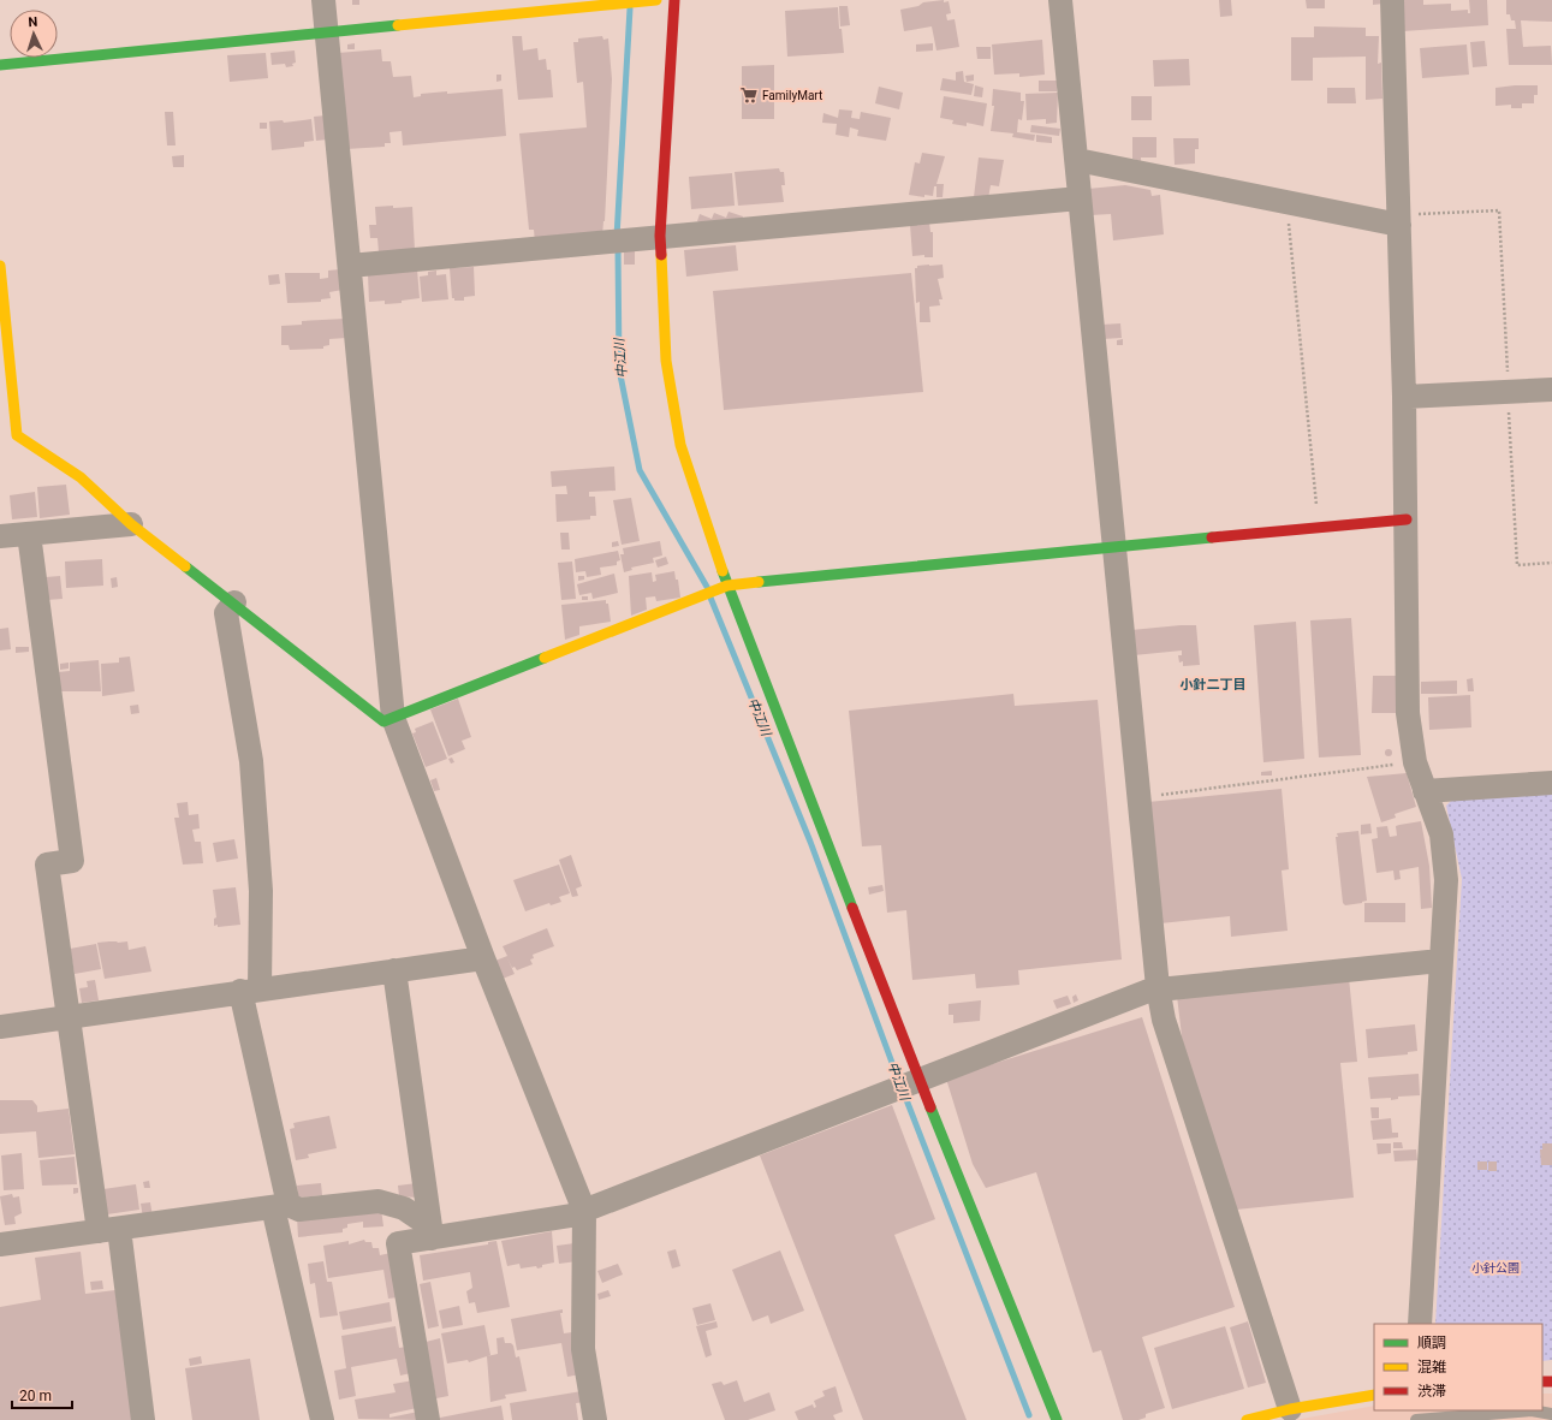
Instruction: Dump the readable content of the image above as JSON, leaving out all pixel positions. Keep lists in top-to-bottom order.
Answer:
{
  "districts": ["小針二丁目"],
  "water": ["中江川"],
  "parks": ["小針公園"],
  "places": {
    "supermarket": ["FamilyMart"]
  },
  "legend": ["順調", "混雑", "渋滞"],
  "scale_bar": "20 m",
  "north": "top"
}
